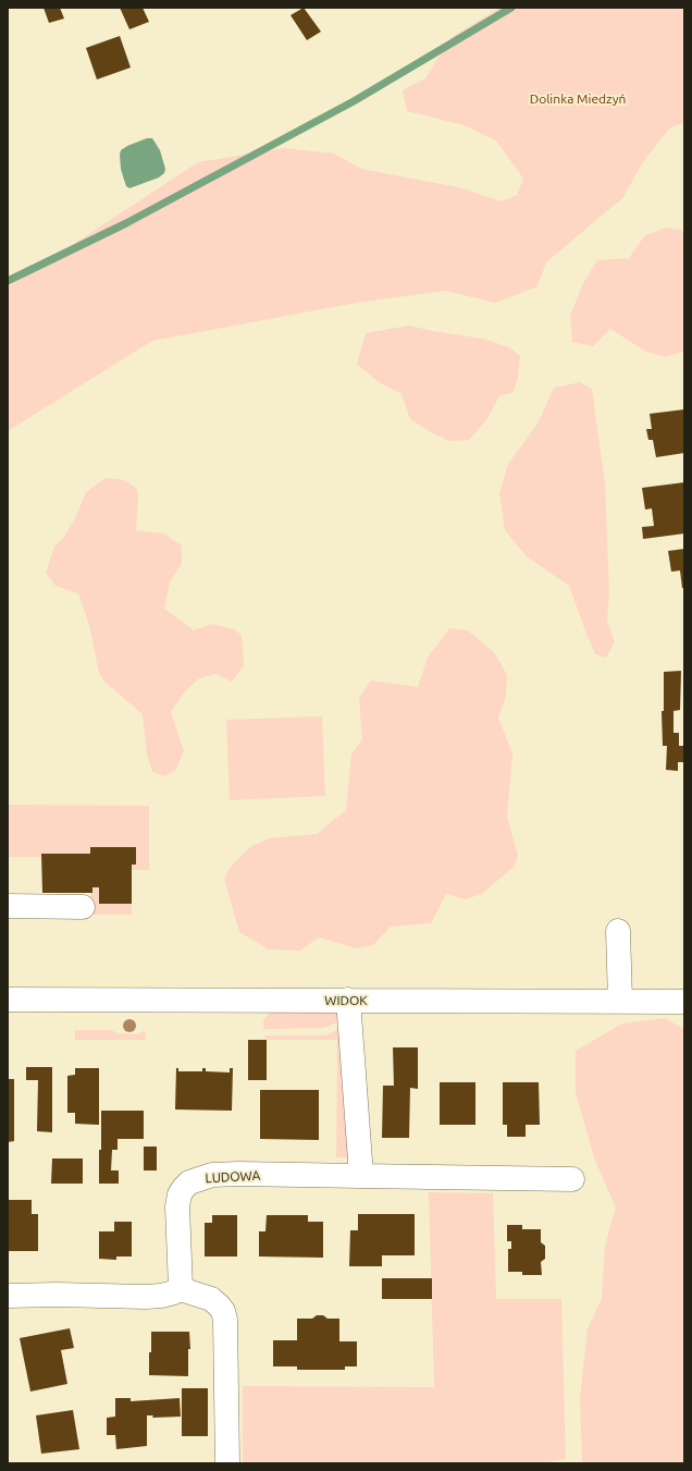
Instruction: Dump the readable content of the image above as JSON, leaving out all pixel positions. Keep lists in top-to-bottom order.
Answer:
{
  "streets": {
    "street": ["WIDOK", "LUDOWA"]
  },
  "parks": ["Dolinka Miedzyń"]
}
